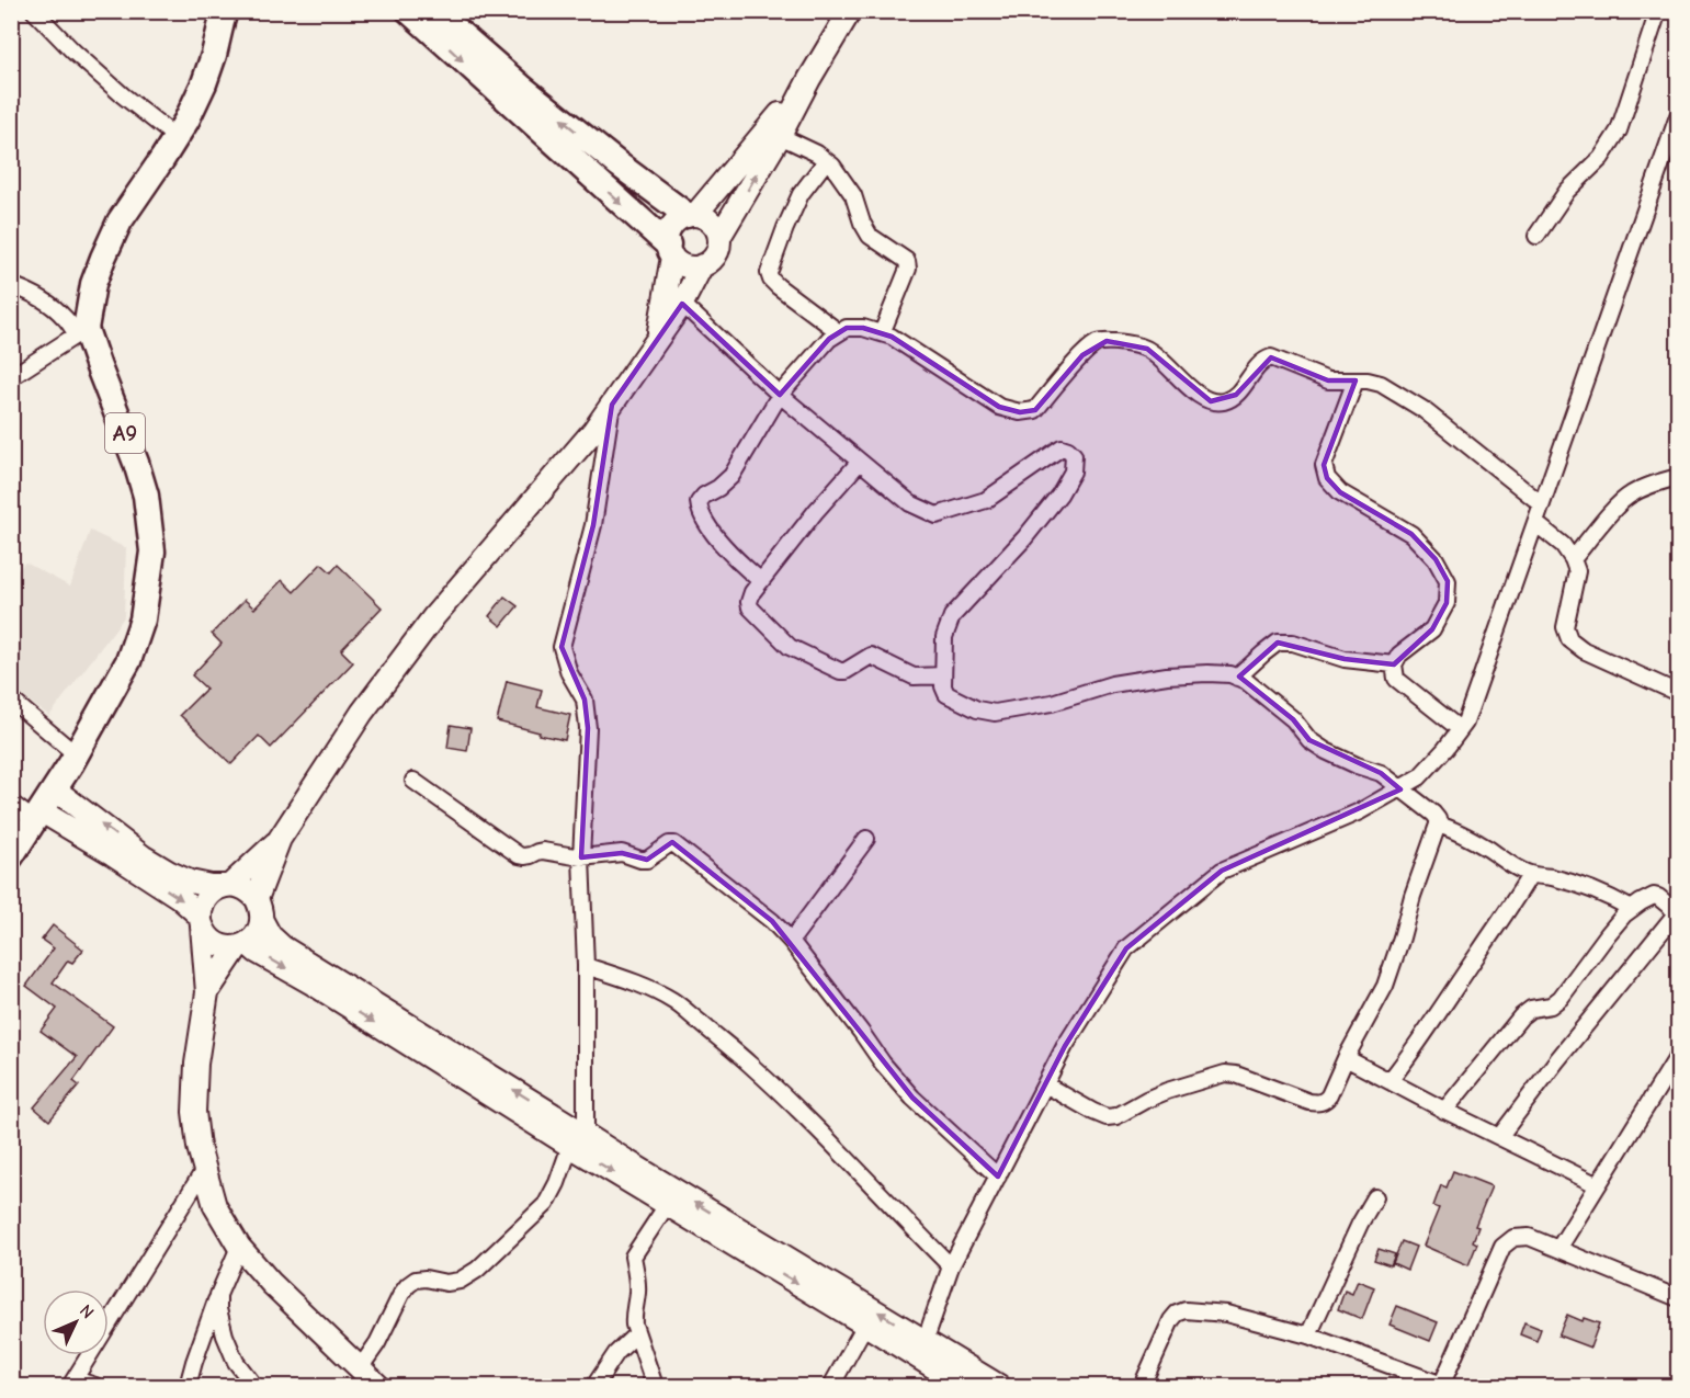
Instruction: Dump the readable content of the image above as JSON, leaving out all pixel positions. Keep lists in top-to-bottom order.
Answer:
{
  "streets": {
    "highway": ["A9"]
  },
  "north": "top right"
}
